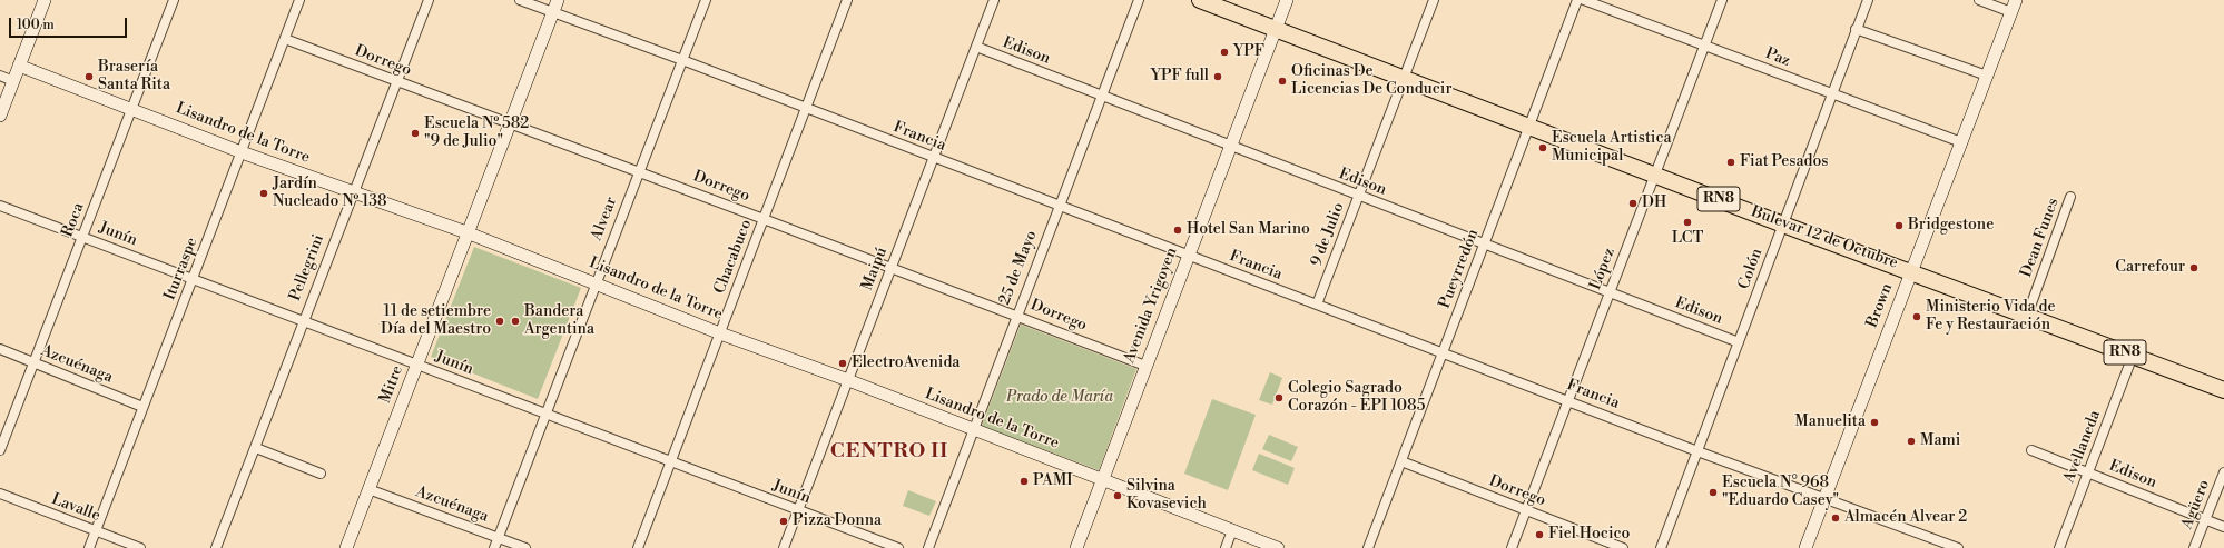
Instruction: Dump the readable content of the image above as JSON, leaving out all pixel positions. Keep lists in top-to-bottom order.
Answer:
{
  "streets": {
    "highway": ["RN8", "Bulevar 12 de Octubre"],
    "main road": [
      "Lisandro de la Torre",
      "Avenida Yrigoyen",
      "Brown",
      "Mitre"
    ],
    "street": [
      "Edison",
      "Paz",
      "Dorrego",
      "Francia",
      "Alvear",
      "Roca",
      "Junín",
      "9 de Julio",
      "Dean Funes",
      "Chacabuco",
      "Pellegrini",
      "25 de Mayo",
      "Iturraspe",
      "Maipú",
      "Pueyrredón",
      "López",
      "Colón",
      "Azcuénaga",
      "Avellaneda",
      "Agüero",
      "Lavalle"
    ]
  },
  "crossings": [
    ["Edison", "9 de Julio"],
    ["Edison", "25 de Mayo"],
    ["Edison", "Maipú"],
    ["Edison", "Pueyrredón"],
    ["Edison", "López"],
    ["Edison", "Colón"],
    ["Edison", "Avenida Yrigoyen"],
    ["Edison", "Avellaneda"],
    ["Edison", "Agüero"],
    ["Paz", "López"],
    ["Paz", "Colón"],
    ["Paz", "Brown"],
    ["Dorrego", "Alvear"],
    ["Dorrego", "Chacabuco"],
    ["Dorrego", "Pellegrini"],
    ["Dorrego", "25 de Mayo"],
    ["Dorrego", "Iturraspe"],
    ["Dorrego", "Maipú"],
    ["Dorrego", "Pueyrredón"],
    ["Dorrego", "López"],
    ["Dorrego", "Avenida Yrigoyen"],
    ["Dorrego", "Mitre"],
    ["Lisandro de la Torre", "Alvear"],
    ["Lisandro de la Torre", "Roca"],
    ["Lisandro de la Torre", "Chacabuco"],
    ["Lisandro de la Torre", "Pellegrini"],
    ["Lisandro de la Torre", "25 de Mayo"],
    ["Lisandro de la Torre", "Iturraspe"],
    ["Lisandro de la Torre", "Maipú"],
    ["Lisandro de la Torre", "Avenida Yrigoyen"],
    ["Lisandro de la Torre", "Mitre"],
    ["Francia", "Alvear"],
    ["Francia", "9 de Julio"],
    ["Francia", "Chacabuco"],
    ["Francia", "25 de Mayo"],
    ["Francia", "Maipú"],
    ["Francia", "Pueyrredón"],
    ["Francia", "López"],
    ["Francia", "Colón"],
    ["Francia", "Avenida Yrigoyen"],
    ["Francia", "Brown"],
    ["Francia", "Mitre"],
    ["Alvear", "Junín"],
    ["Alvear", "Azcuénaga"],
    ["Roca", "Junín"],
    ["Roca", "Azcuénaga"],
    ["Junín", "Chacabuco"],
    ["Junín", "Pellegrini"],
    ["Junín", "Iturraspe"],
    ["Junín", "Maipú"],
    ["Junín", "Mitre"],
    ["9 de Julio", "Bulevar 12 de Octubre"],
    ["Bulevar 12 de Octubre", "Dean Funes"],
    ["Bulevar 12 de Octubre", "Pueyrredón"],
    ["Bulevar 12 de Octubre", "López"],
    ["Bulevar 12 de Octubre", "Colón"],
    ["Bulevar 12 de Octubre", "Avenida Yrigoyen"],
    ["Bulevar 12 de Octubre", "Brown"],
    ["Bulevar 12 de Octubre", "Avellaneda"],
    ["Iturraspe", "Azcuénaga"],
    ["Iturraspe", "Lavalle"],
    ["Azcuénaga", "Mitre"]
  ],
  "districts": ["CENTRO II"],
  "parks": ["Prado de María"],
  "places": [
    "YPF",
    "Brasería Santa Rita",
    "YPF full",
    "Oficinas De Licencias De Conducir",
    "Escuela Nº 582 \"9 de Julio\"",
    "Escuela Artistica Municipal",
    "Fiat Pesados",
    "Jardín Nucleado Nº 138",
    "DH",
    "LCT",
    "Bridgestone",
    "Hotel San Marino",
    "Carrefour",
    "Ministerio Vida de Fe y Restauración",
    "11 de setiembre Día del Maestro",
    "Bandera Argentina",
    "ElectroAvenida",
    "Colegio Sagrado Corazón - EPI 1085",
    "Manuelita",
    "Mami",
    "PAMI",
    "Escuela N° 968 \"Eduardo Casey\"",
    "Silvina Kovasevich",
    "Almacén Alvear 2",
    "Pizza Donna",
    "Fiel Hocico"
  ],
  "scale_bar": "100 m"
}
